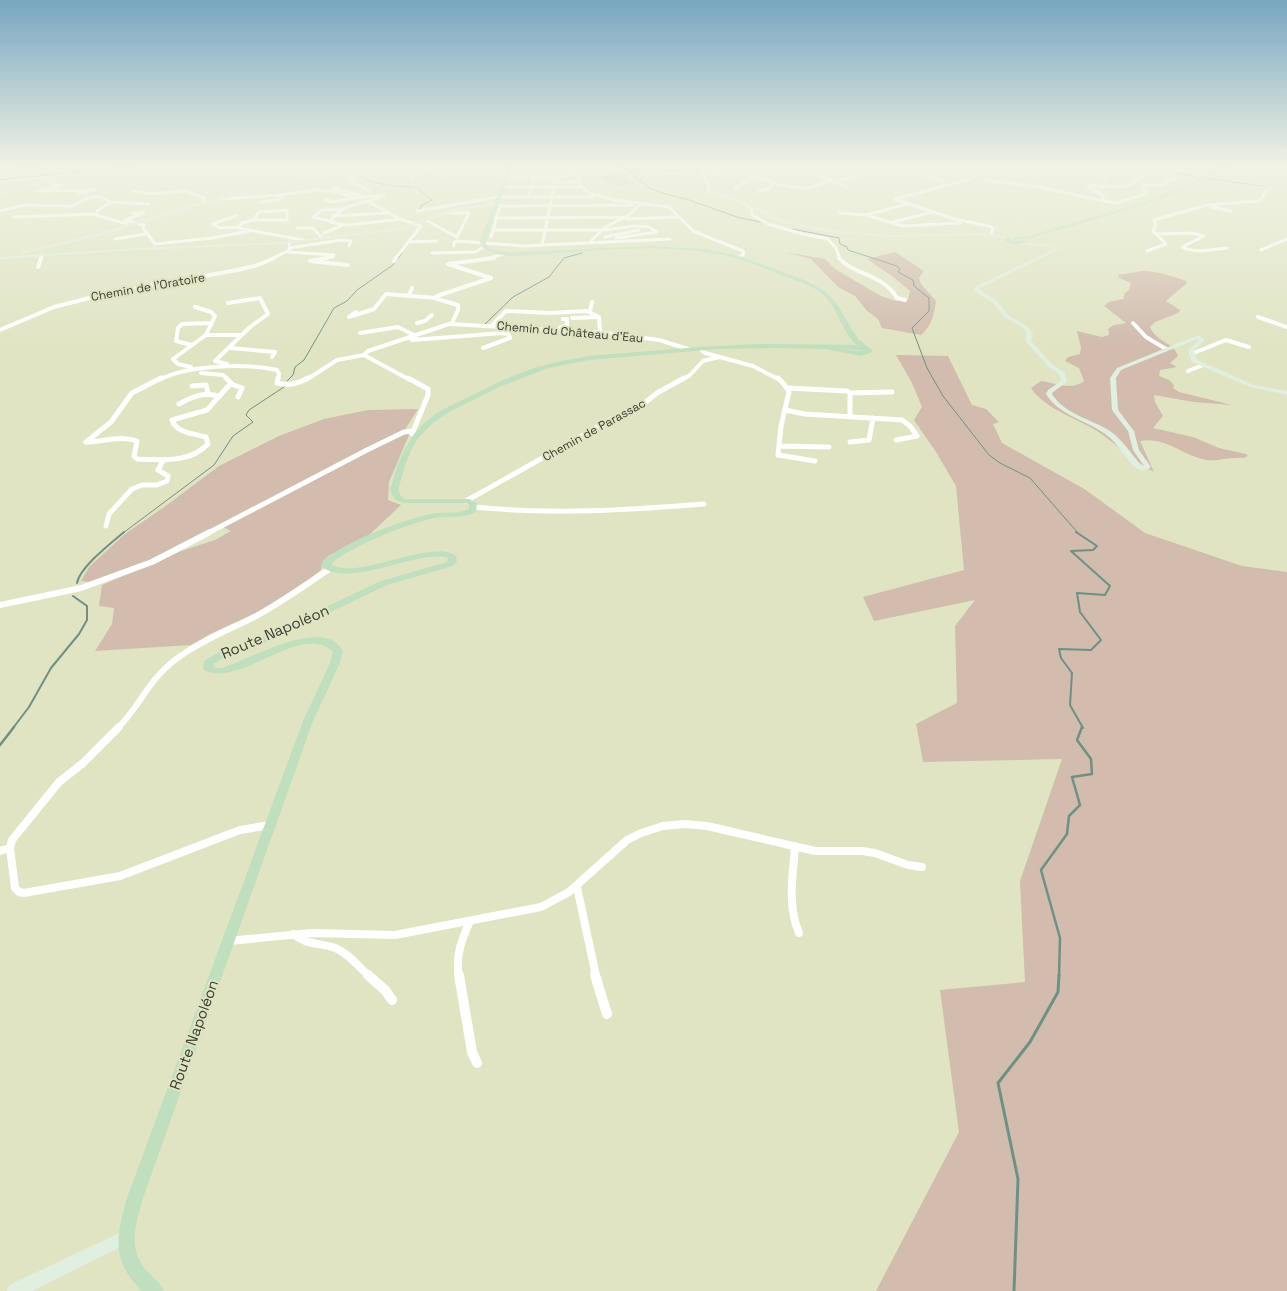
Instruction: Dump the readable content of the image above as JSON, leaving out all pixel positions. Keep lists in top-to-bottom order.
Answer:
{
  "streets": {
    "main road": ["Route Napoléon"],
    "street": ["Chemin de l'Oratoire", "Chemin du Château d'Eau", "Chemin de Parassac"]
  }
}
